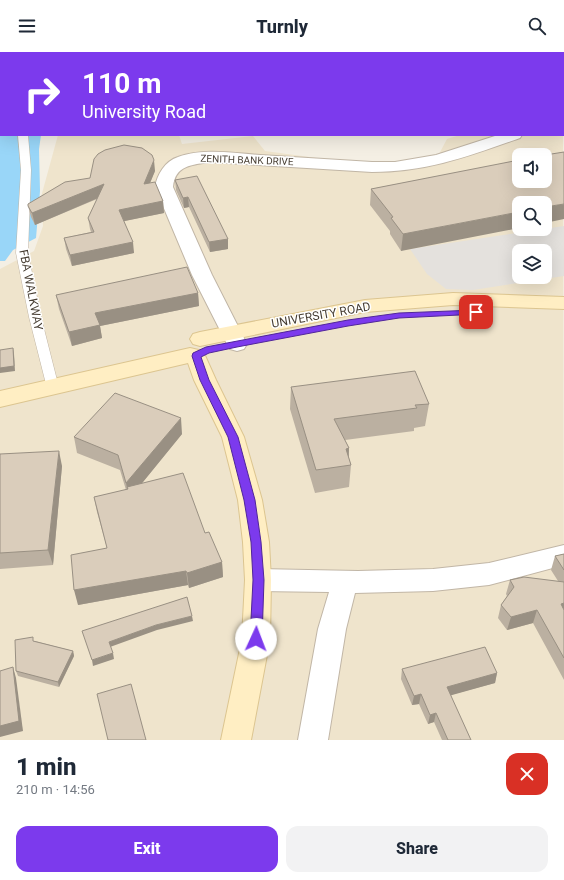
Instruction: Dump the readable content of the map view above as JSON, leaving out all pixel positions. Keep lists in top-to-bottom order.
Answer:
{
  "streets": {
    "main road": ["UNIVERSITY ROAD"],
    "street": ["ZENITH BANK DRIVE"],
    "lane": ["FBA WALKWAY"]
  },
  "crossings": [
    ["ZENITH BANK DRIVE", "UNIVERSITY ROAD"],
    ["FBA WALKWAY", "UNIVERSITY ROAD"]
  ],
  "page": {
    "header": "Turnly",
    "turn": ["110 m", "University Road"],
    "heading": ["1 min", "210 m · 14:56"],
    "buttons": ["Exit", "Share"]
  }
}
